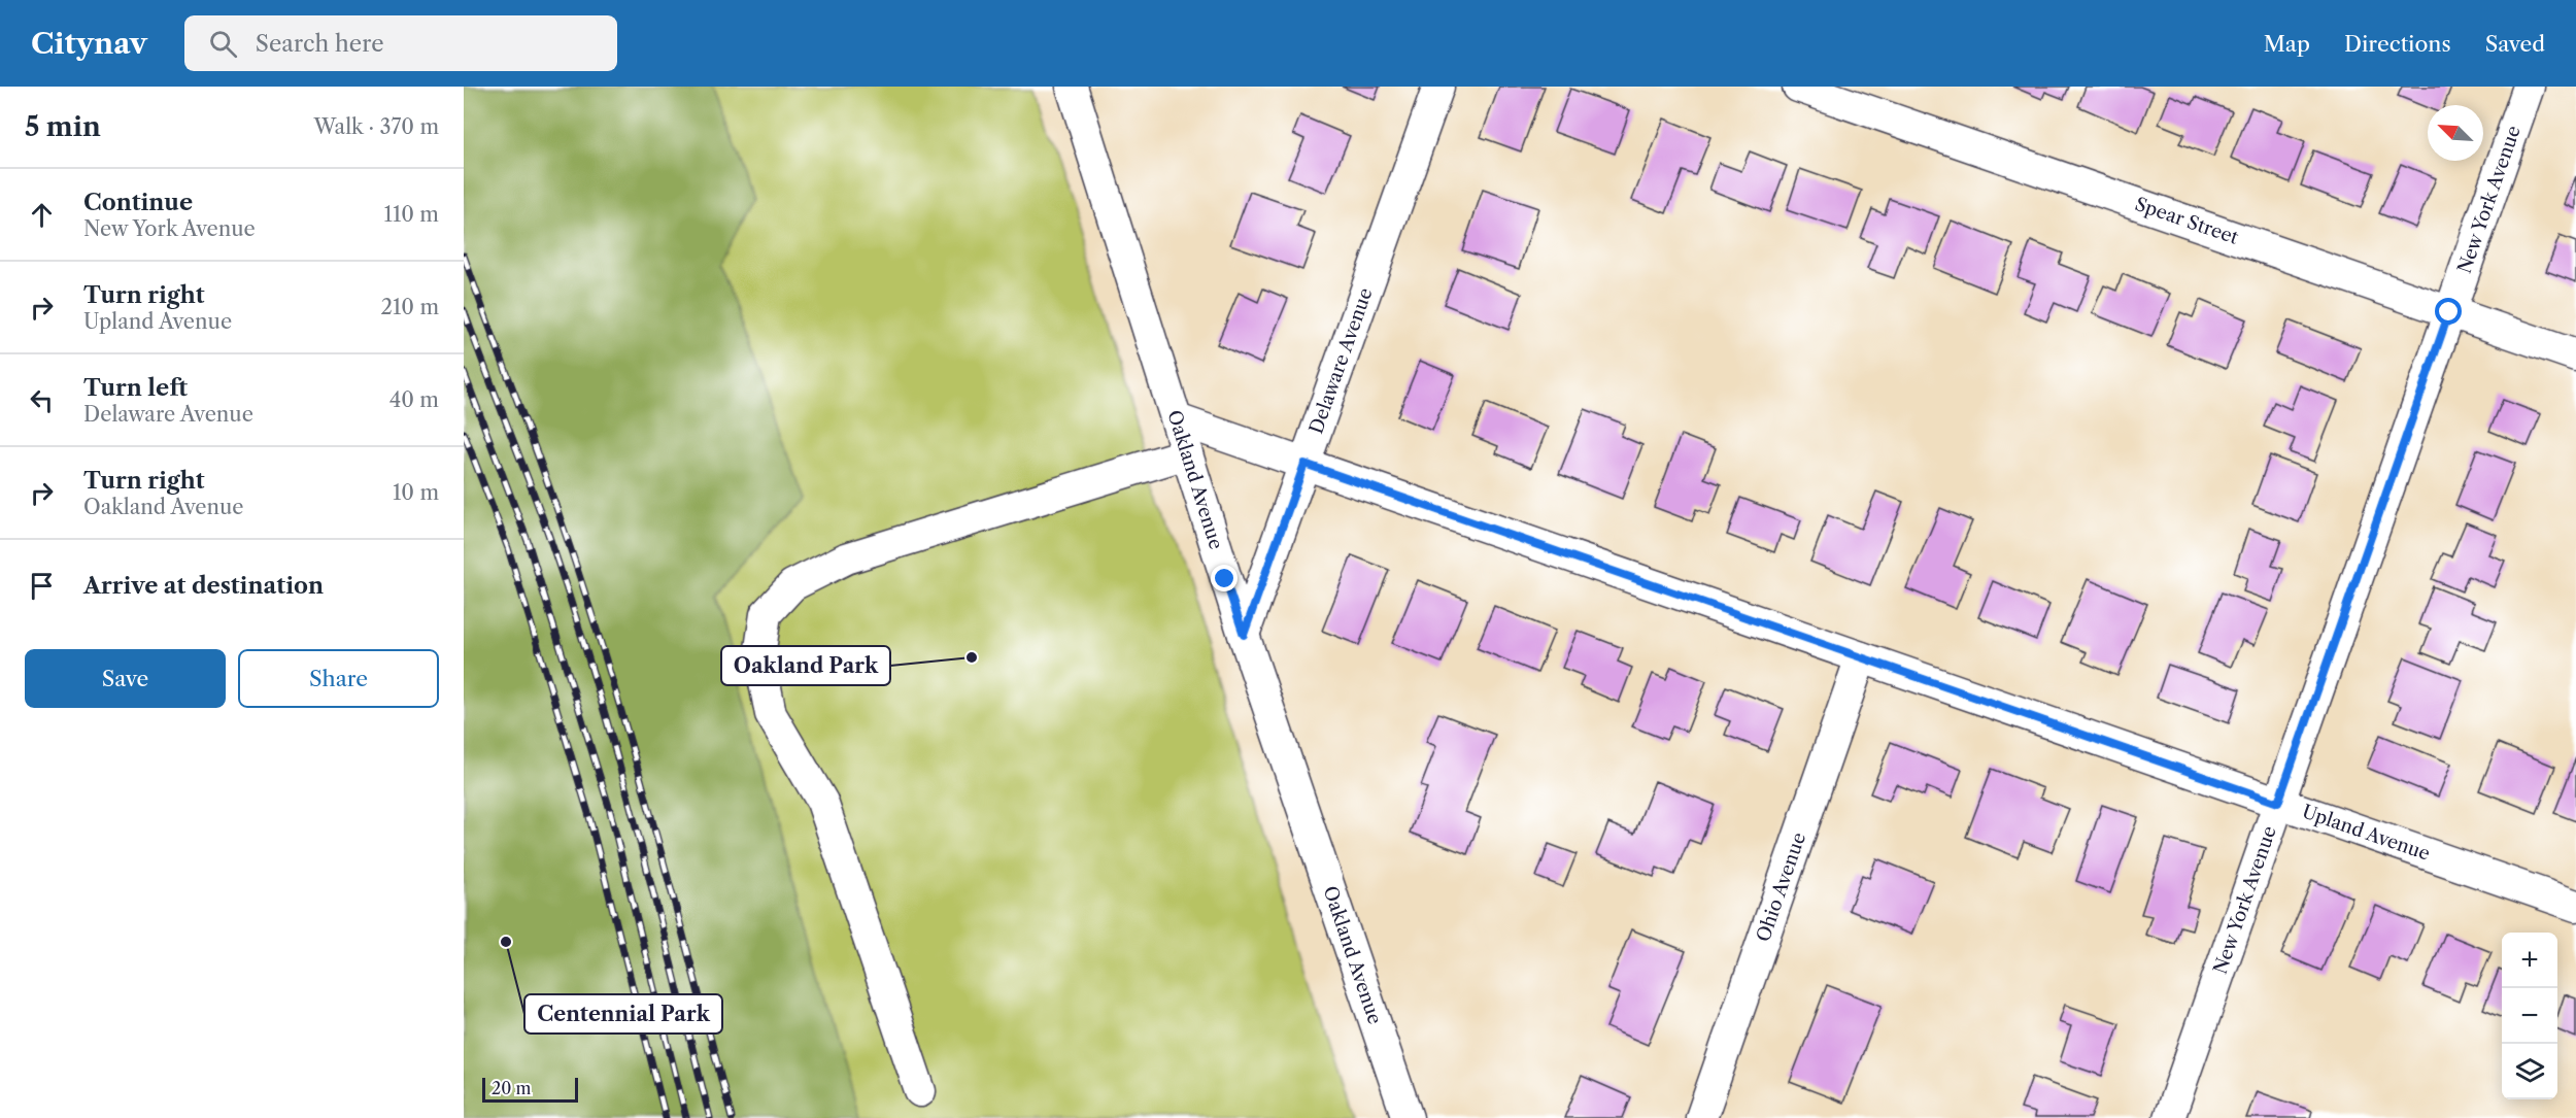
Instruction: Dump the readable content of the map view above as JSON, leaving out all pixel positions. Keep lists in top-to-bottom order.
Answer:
{
  "streets": {
    "street": [
      "New York Avenue",
      "Spear Street",
      "Delaware Avenue",
      "Oakland Avenue",
      "Upland Avenue",
      "Ohio Avenue"
    ]
  },
  "crossings": [
    ["New York Avenue", "Spear Street"],
    ["New York Avenue", "Upland Avenue"],
    ["Delaware Avenue", "Oakland Avenue"],
    ["Delaware Avenue", "Upland Avenue"],
    ["Oakland Avenue", "Upland Avenue"],
    ["Upland Avenue", "Ohio Avenue"]
  ],
  "places": ["Oakland Park", "Centennial Park"],
  "scale_bar": "20 m",
  "north": "top left",
  "page": {
    "header": "Citynav",
    "search": "Search here",
    "nav": ["Map", "Directions", "Saved"],
    "heading": ["5 min", "Walk · 370 m"],
    "list": [
      ["Continue", "New York Avenue", "110 m"],
      ["Turn right", "Upland Avenue", "210 m"],
      ["Turn left", "Delaware Avenue", "40 m"],
      ["Turn right", "Oakland Avenue", "10 m"],
      "Arrive at destination"
    ],
    "buttons": ["Save", "Share"],
    "map_buttons": ["+", "−"],
    "scale": "20 m"
  }
}
